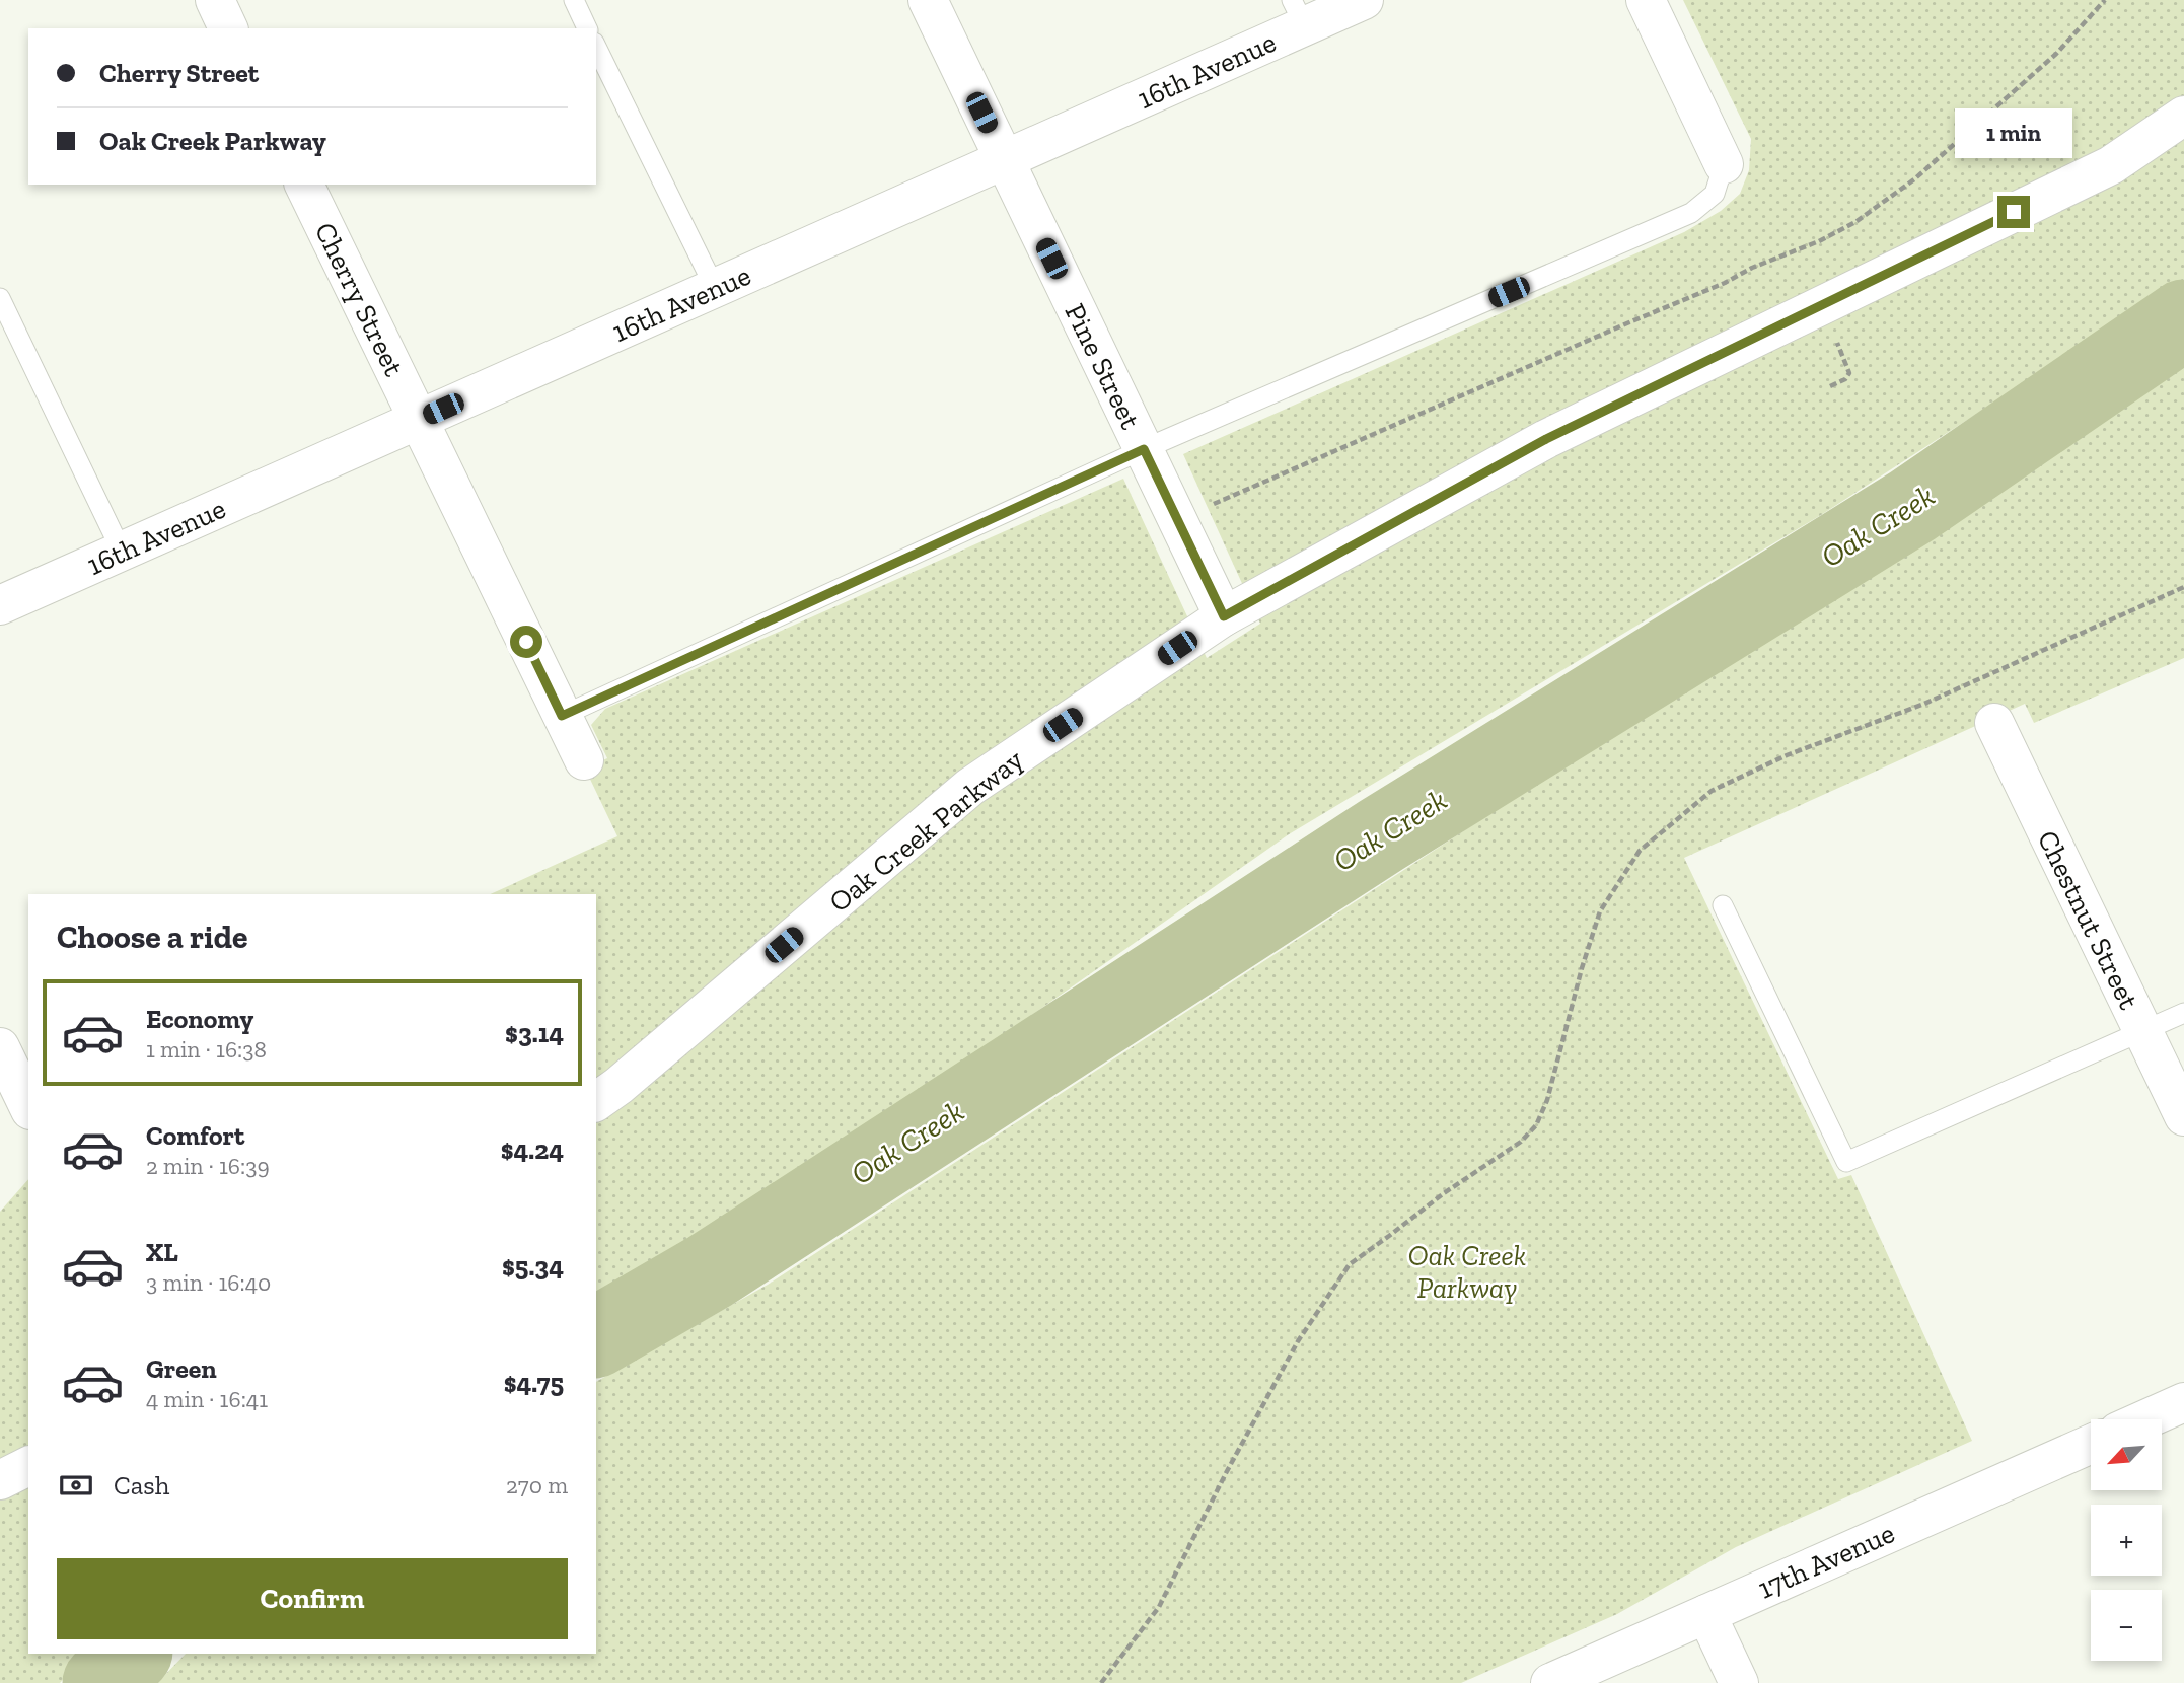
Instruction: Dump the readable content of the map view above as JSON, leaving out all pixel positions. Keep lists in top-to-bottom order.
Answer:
{
  "streets": {
    "street": [
      "16th Avenue",
      "Cherry Street",
      "Pine Street",
      "Oak Creek Parkway",
      "Chestnut Street",
      "17th Avenue"
    ]
  },
  "crossings": [
    ["16th Avenue", "Cherry Street"],
    ["16th Avenue", "Pine Street"],
    ["Pine Street", "Oak Creek Parkway"]
  ],
  "water": ["Oak Creek"],
  "parks": ["Oak Creek Parkway"],
  "north": "bottom left",
  "page": {
    "banner": ["Cherry Street", "Oak Creek Parkway"],
    "bubble": "1 min",
    "heading": "Choose a ride",
    "list": [
      {
        "name": "Economy",
        "note": "1 min · 16:38",
        "value": "$3.14"
      },
      {
        "name": "Comfort",
        "note": "2 min · 16:39",
        "value": "$4.24"
      },
      {
        "name": "XL",
        "note": "3 min · 16:40",
        "value": "$5.34"
      },
      {
        "name": "Green",
        "note": "4 min · 16:41",
        "value": "$4.75"
      }
    ],
    "map_buttons": ["+", "−"],
    "pay": ["Cash", "270 m"],
    "buttons": "Confirm"
  }
}
